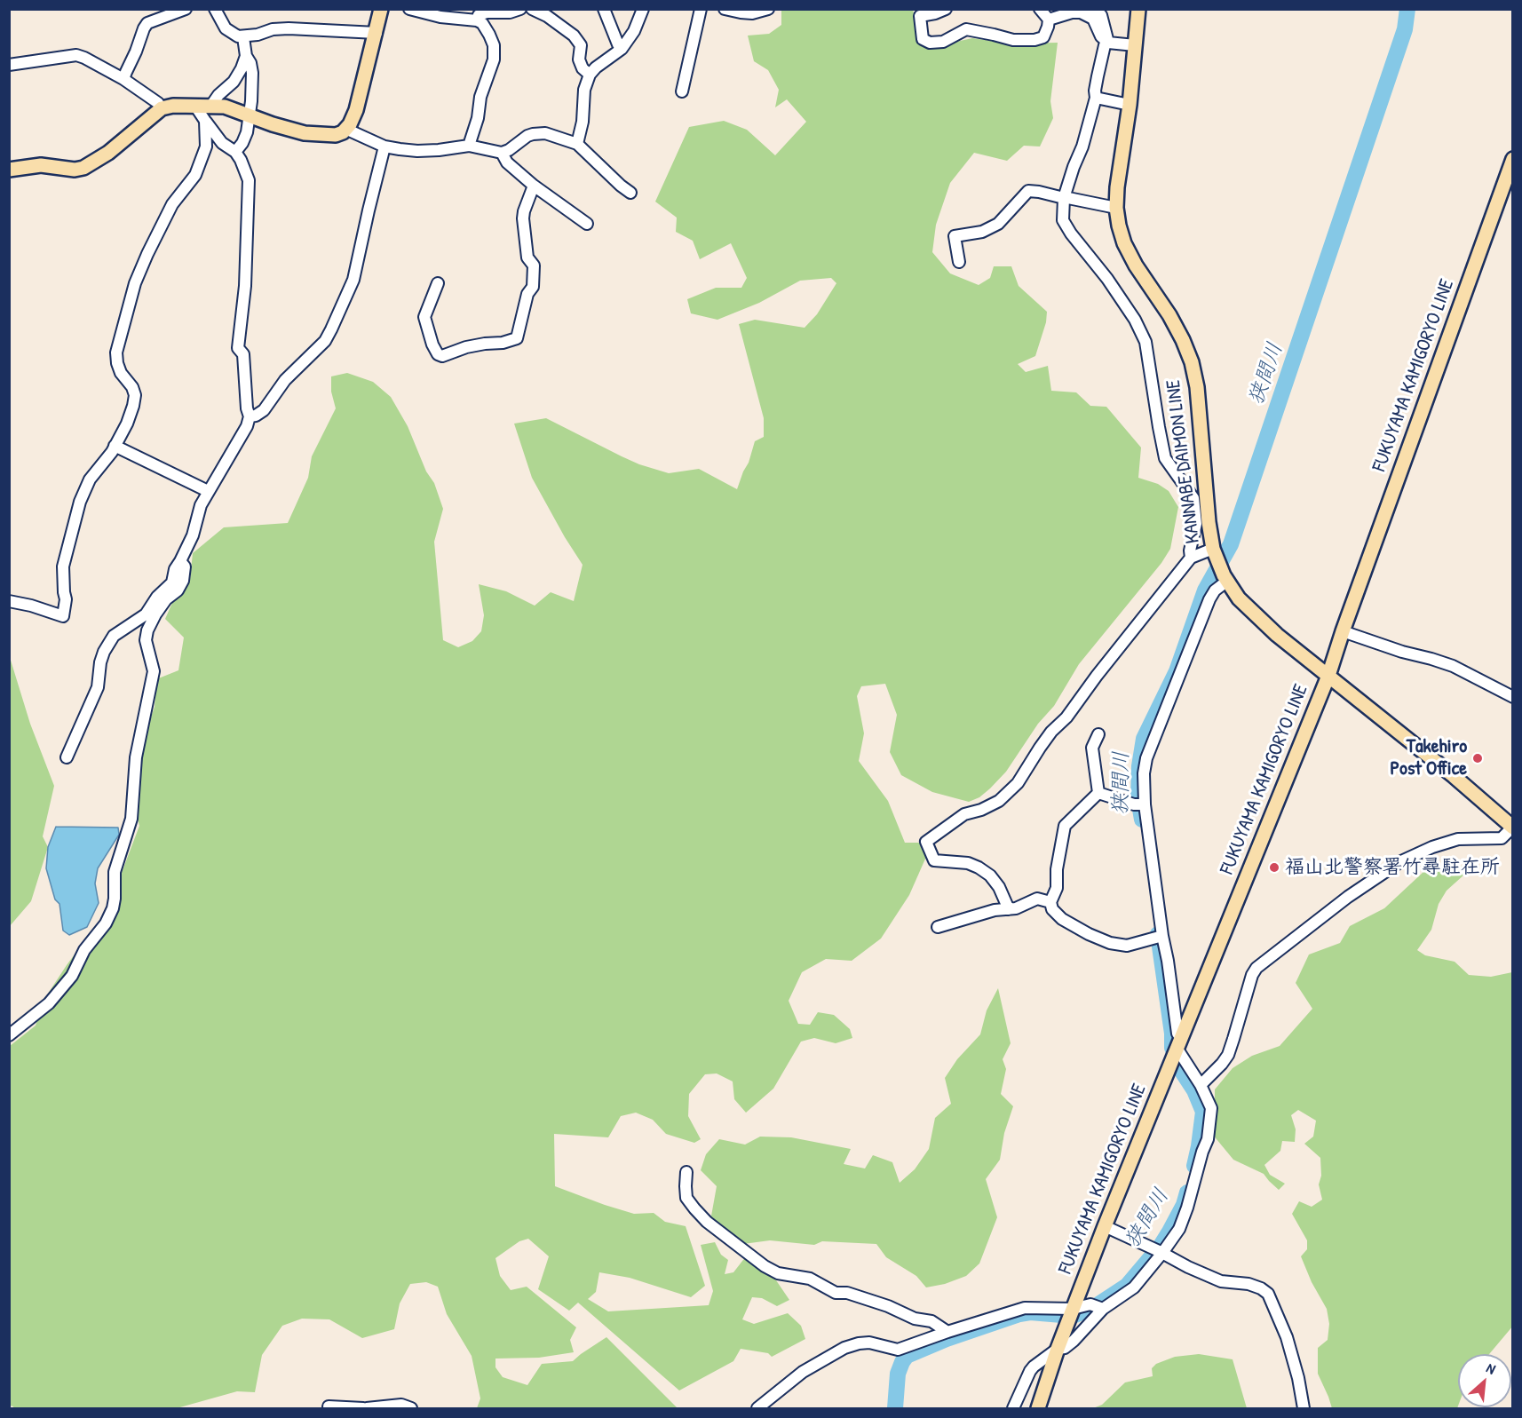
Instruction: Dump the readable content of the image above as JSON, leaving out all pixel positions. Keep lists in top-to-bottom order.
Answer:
{
  "streets": {
    "main road": ["FUKUYAMA KAMIGORYO LINE", "KANNABE DAIMON LINE"]
  },
  "crossings": [
    ["FUKUYAMA KAMIGORYO LINE", "KANNABE DAIMON LINE"]
  ],
  "water": ["狭間川"],
  "places": ["Takehiro Post Office", "福山北警察署竹尋駐在所"],
  "north": "top right"
}
